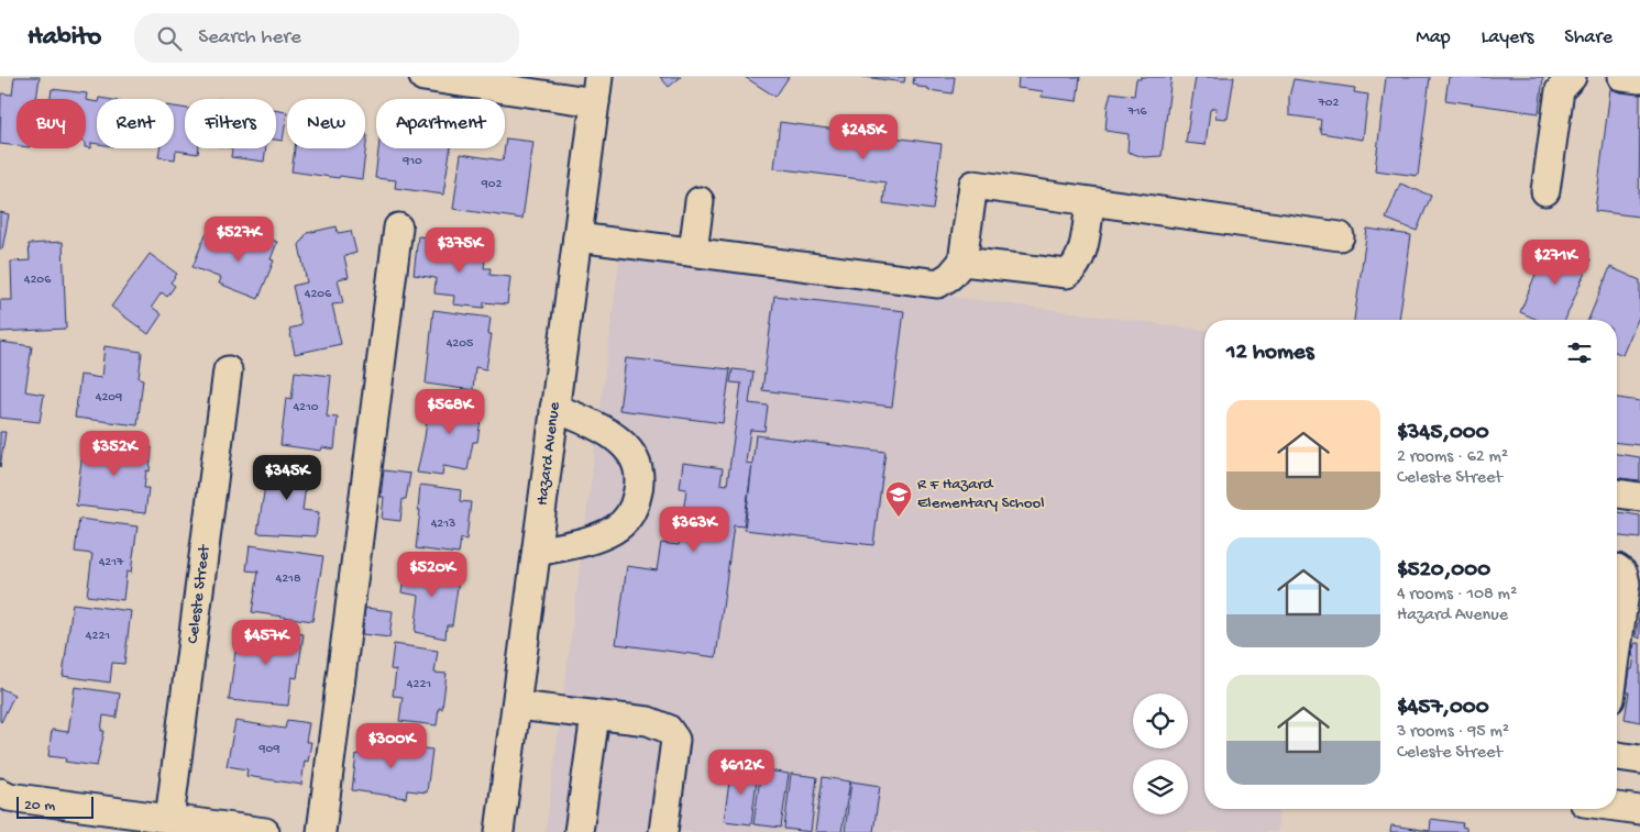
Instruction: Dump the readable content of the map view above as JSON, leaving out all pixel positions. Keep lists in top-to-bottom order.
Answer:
{
  "streets": {
    "street": ["Hazard Avenue", "Celeste Street"]
  },
  "places": {
    "school or university": ["R F Hazard Elementary School"]
  },
  "house_numbers": [
    "702",
    "716",
    "910",
    "902",
    "4206",
    "4206",
    "4205",
    "4209",
    "4210",
    "4213",
    "4217",
    "4218",
    "4221",
    "4221",
    "909"
  ],
  "scale_bar": "20 m",
  "page": {
    "header": "Habito",
    "search": "Search here",
    "nav": ["Map", "Layers", "Share"],
    "chip": [
      "Buy",
      "Rent",
      "Filters",
      "New",
      "Apartment"
    ],
    "price": [
      "$245K",
      "$527K",
      "$375K",
      "$271K",
      "$568K",
      "$352K",
      "$345K",
      "$363K",
      "$520K",
      "$457K",
      "$300K",
      "$612K"
    ],
    "heading": "12 homes",
    "list": [
      {
        "name": "$345,000",
        "note": "2 rooms · 62 m² · Celeste Street"
      },
      {
        "name": "$520,000",
        "note": "4 rooms · 108 m² · Hazard Avenue"
      },
      {
        "name": "$457,000",
        "note": "3 rooms · 95 m² · Celeste Street"
      }
    ],
    "scale": "20 m"
  }
}
